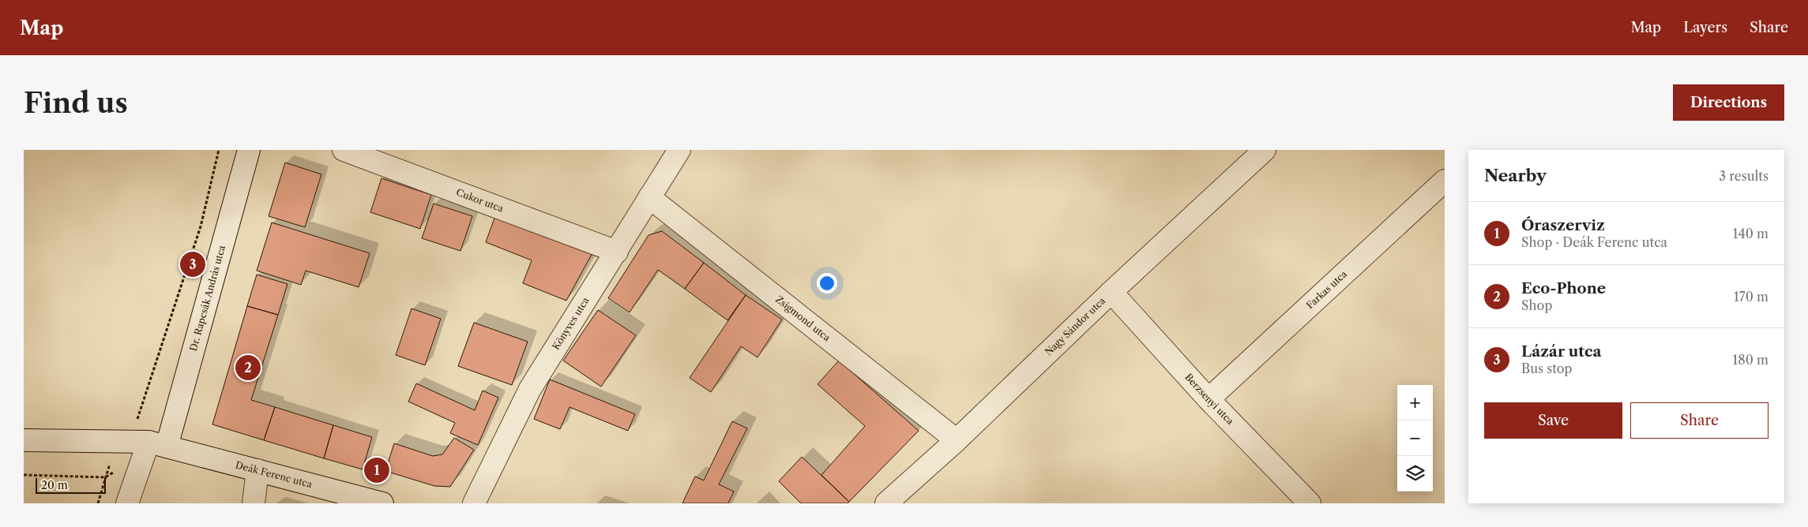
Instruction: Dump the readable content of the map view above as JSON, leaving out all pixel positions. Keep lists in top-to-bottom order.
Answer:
{
  "streets": {
    "street": [
      "Cukor utca",
      "Farkas utca",
      "Dr. Rapcsák András utca",
      "Zsigmond utca",
      "Könyves utca",
      "Nagy Sándor utca",
      "Berzsenyi utca",
      "Deák Ferenc utca"
    ]
  },
  "crossings": [
    ["Cukor utca", "Könyves utca"],
    ["Farkas utca", "Berzsenyi utca"],
    ["Dr. Rapcsák András utca", "Deák Ferenc utca"],
    ["Zsigmond utca", "Könyves utca"],
    ["Zsigmond utca", "Nagy Sándor utca"],
    ["Nagy Sándor utca", "Berzsenyi utca"]
  ],
  "scale_bar": "20 m",
  "page": {
    "header": "Map",
    "nav": ["Map", "Layers", "Share"],
    "buttons": [
      "Directions",
      ["Save", "Share"]
    ],
    "title": "Find us",
    "heading": ["Nearby", "3 results"],
    "list": [
      {
        "mark": "1",
        "name": "Óraszerviz",
        "note": "Shop · Deák Ferenc utca",
        "value": "140 m"
      },
      {
        "mark": "2",
        "name": "Eco-Phone",
        "note": "Shop",
        "value": "170 m"
      },
      {
        "mark": "3",
        "name": "Lázár utca",
        "note": "Bus stop",
        "value": "180 m"
      }
    ],
    "pins": ["3", "2", "1"],
    "map_buttons": ["+", "−"],
    "scale": "20 m"
  }
}
